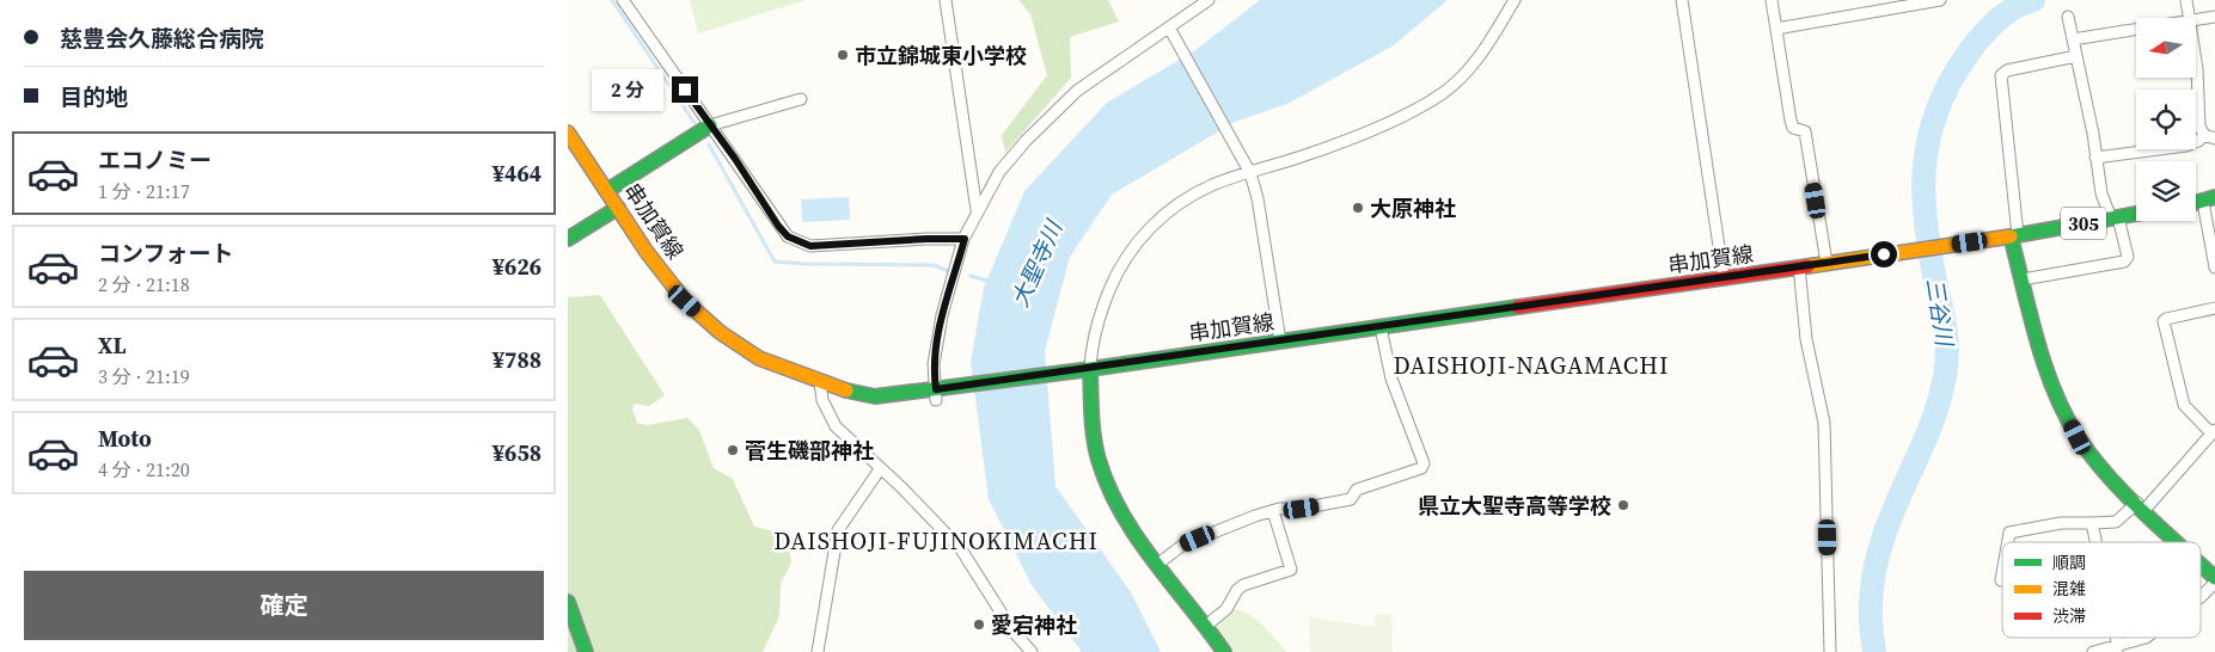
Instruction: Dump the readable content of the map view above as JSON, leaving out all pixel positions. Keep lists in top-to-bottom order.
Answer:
{
  "streets": {
    "main road": ["串加賀線", "305"]
  },
  "crossings": [
    ["串加賀線", "305"]
  ],
  "districts": ["DAISHOJI-NAGAMACHI", "DAISHOJI-FUJINOKIMACHI"],
  "water": ["大聖寺川", "三谷川"],
  "places": [
    "市立錦城東小学校",
    "大原神社",
    "菅生磯部神社",
    "県立大聖寺高等学校",
    "愛宕神社"
  ],
  "legend": ["順調", "混雑", "渋滞"],
  "north": "left",
  "page": {
    "banner": ["慈豊会久藤総合病院", "目的地"],
    "bubble": "2 分",
    "list": [
      {
        "name": "エコノミー",
        "note": "1 分 · 21:17",
        "value": "¥464"
      },
      {
        "name": "コンフォート",
        "note": "2 分 · 21:18",
        "value": "¥626"
      },
      {
        "name": "XL",
        "note": "3 分 · 21:19",
        "value": "¥788"
      },
      {
        "name": "Moto",
        "note": "4 分 · 21:20",
        "value": "¥658"
      }
    ],
    "buttons": "確定"
  }
}
